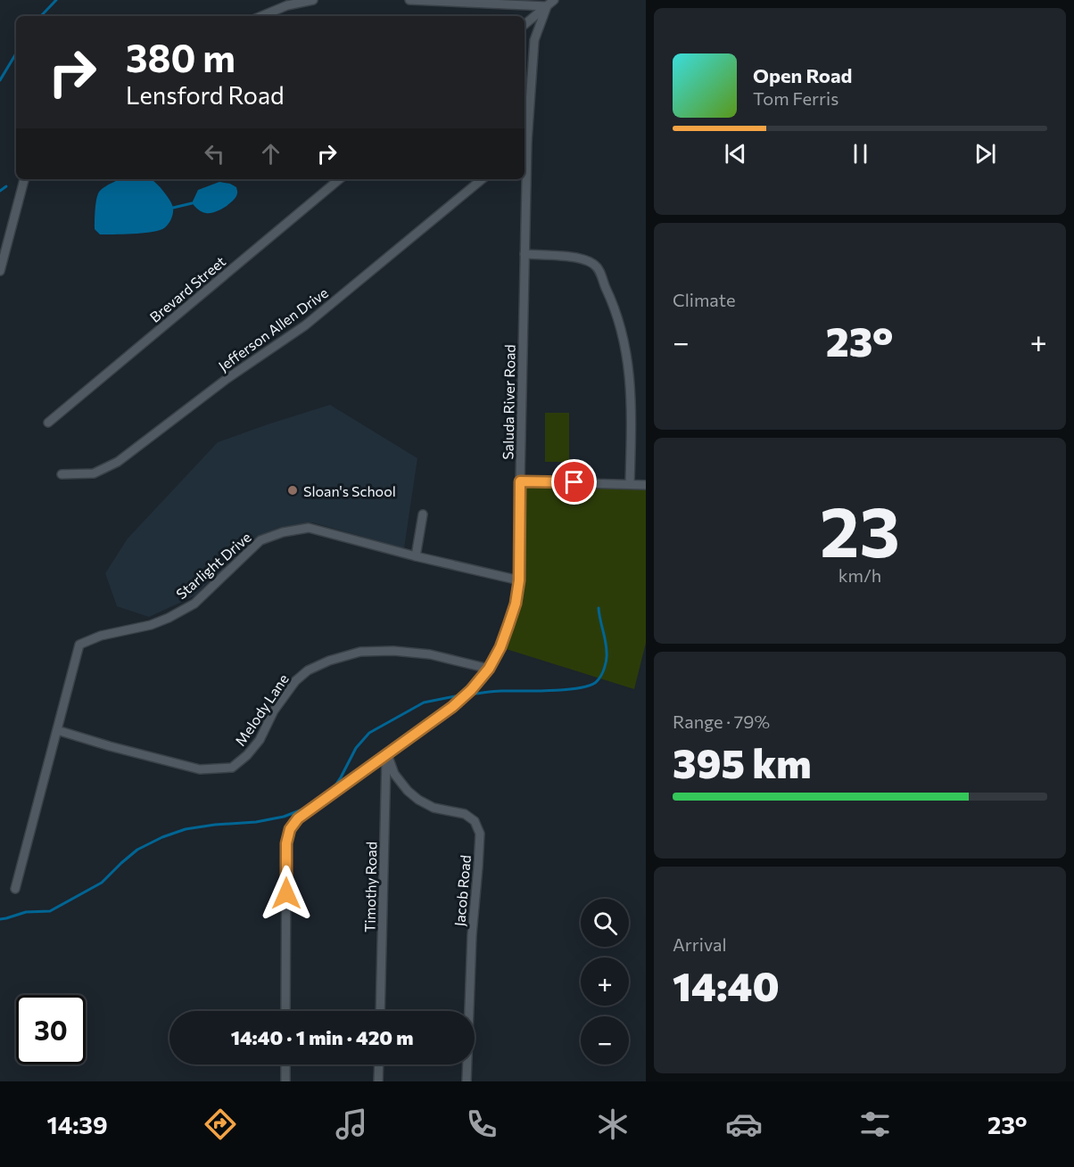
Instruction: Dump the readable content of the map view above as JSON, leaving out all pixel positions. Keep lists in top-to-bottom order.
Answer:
{
  "streets": {
    "street": [
      "Brevard Street",
      "Jefferson Allen Drive",
      "Saluda River Road",
      "Starlight Drive",
      "Melody Lane",
      "Timothy Road",
      "Jacob Road"
    ]
  },
  "crossings": [
    ["Saluda River Road", "Starlight Drive"],
    ["Saluda River Road", "Melody Lane"],
    ["Saluda River Road", "Timothy Road"],
    ["Saluda River Road", "Jacob Road"],
    ["Starlight Drive", "Melody Lane"],
    ["Timothy Road", "Jacob Road"]
  ],
  "places": ["Sloan's School"],
  "page": {
    "turn": ["380 m", "Lensford Road"],
    "song": ["Open Road", "Tom Ferris"],
    "tile": [
      "Climate",
      ["23", "km/h"],
      ["Range · 79%", "395 km"],
      ["Arrival", "14:40"]
    ],
    "heat": ["−", "23°", "+"],
    "map_buttons": ["+", "−"],
    "limit": "30",
    "trip": "14:40 · 1 min · 420 m",
    "tabs": ["14:39", "23°"]
  }
}
